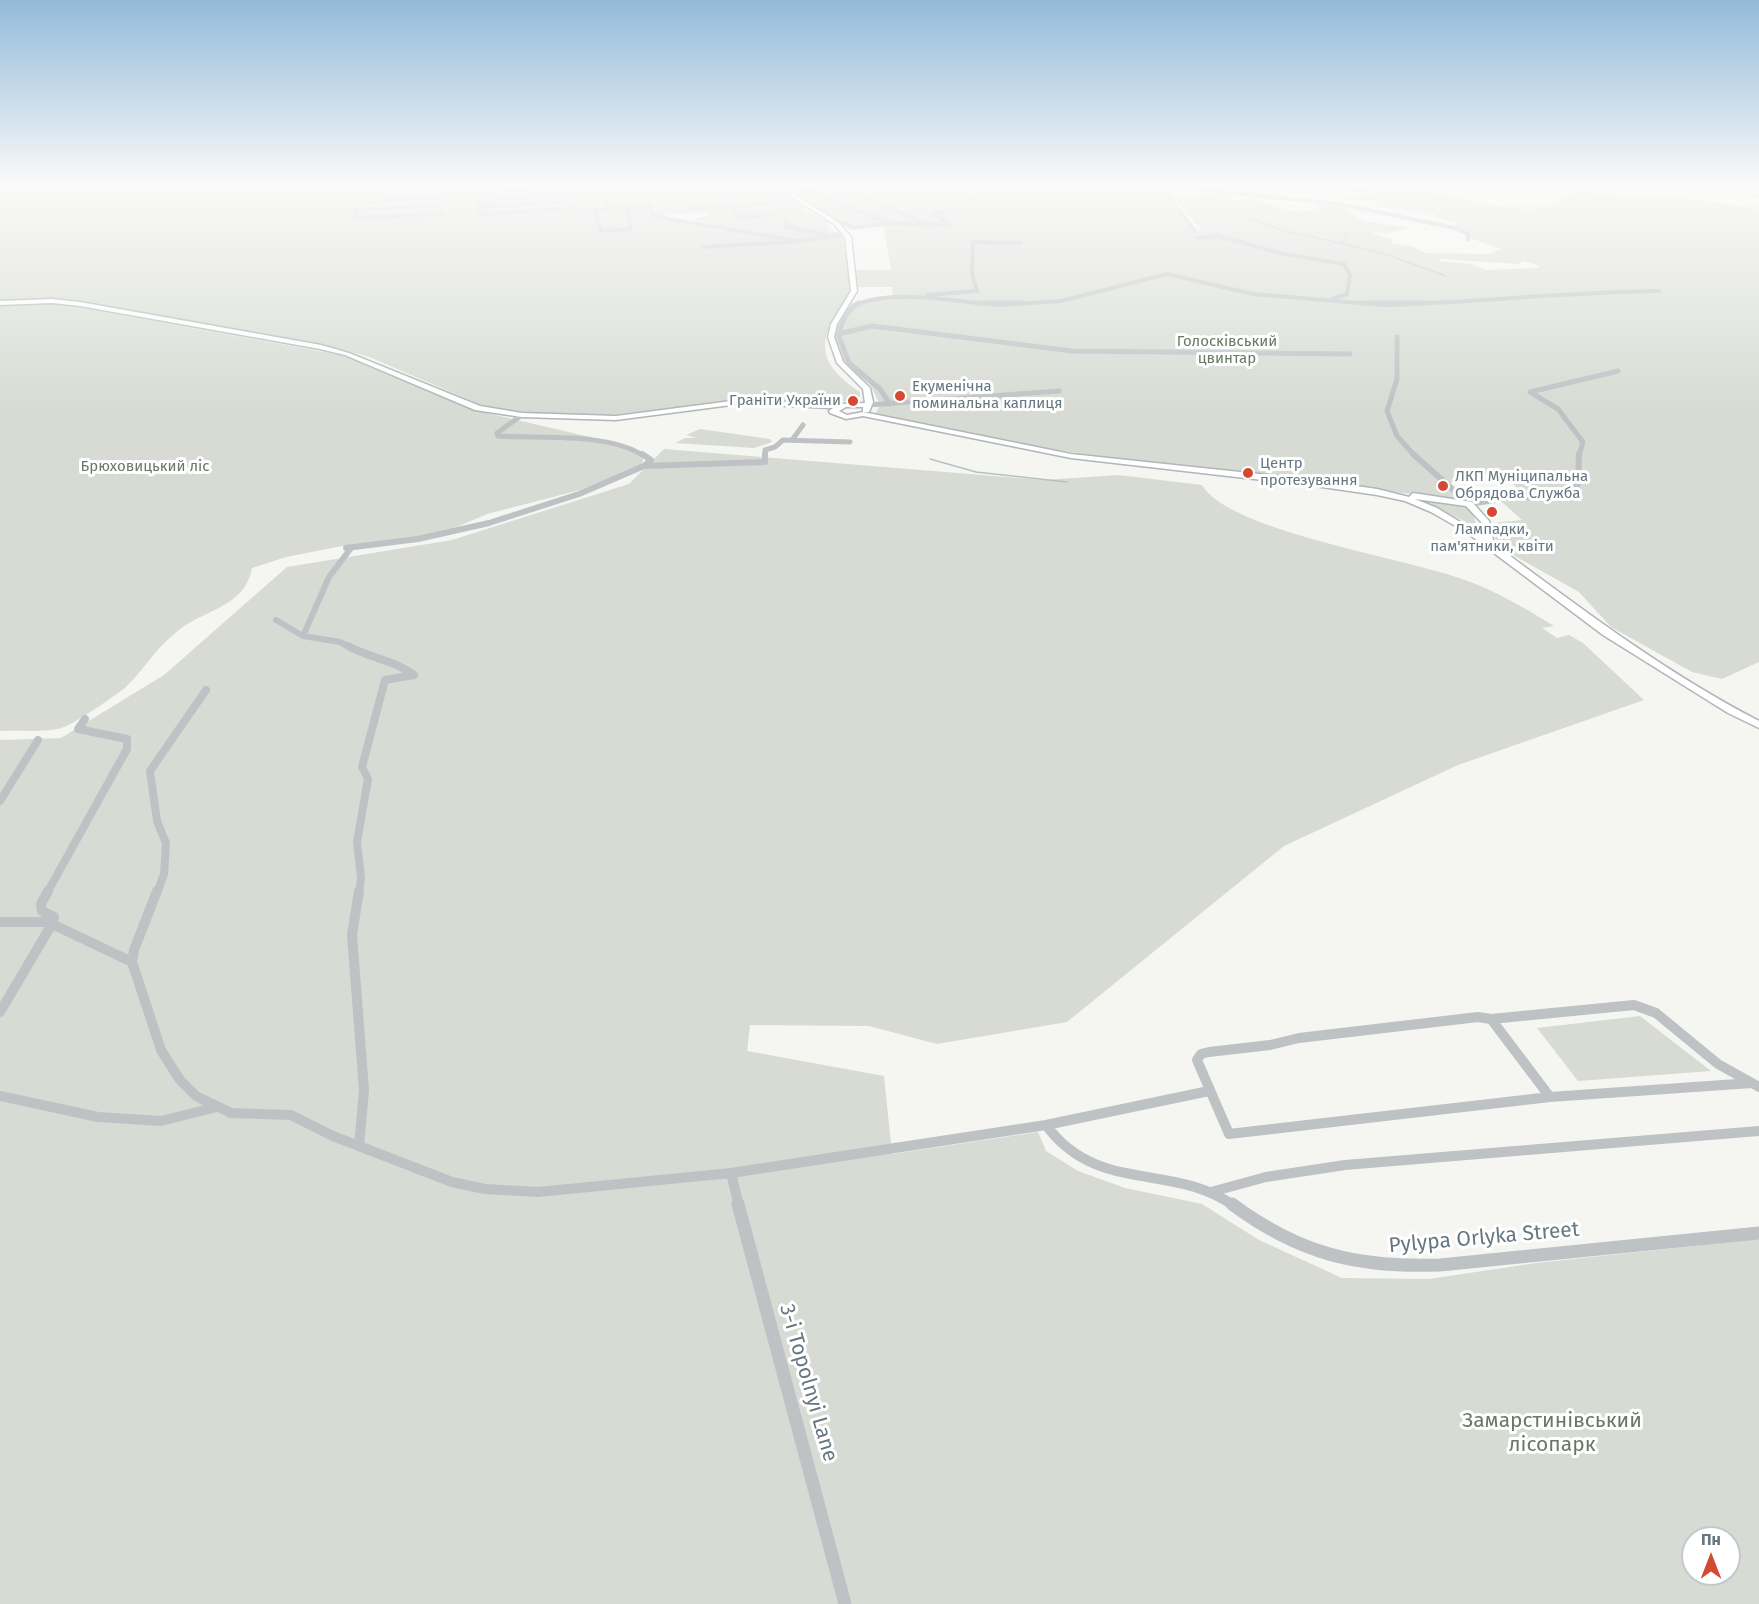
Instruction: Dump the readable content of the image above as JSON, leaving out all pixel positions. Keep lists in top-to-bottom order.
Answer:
{
  "streets": {
    "street": ["Pylypa Orlyka Street", "3-i Topolnyi Lane"]
  },
  "parks": ["Голосківський цвинтар", "Брюховицький ліс", "Замарстинівський лісопарк"],
  "places": [
    "Екуменічна поминальна каплиця",
    "Граніти України",
    "Центр протезування",
    "ЛКП Муніципальна Обрядова Служба",
    "Лампадки, пам'ятники, квіти"
  ],
  "north": "top"
}
